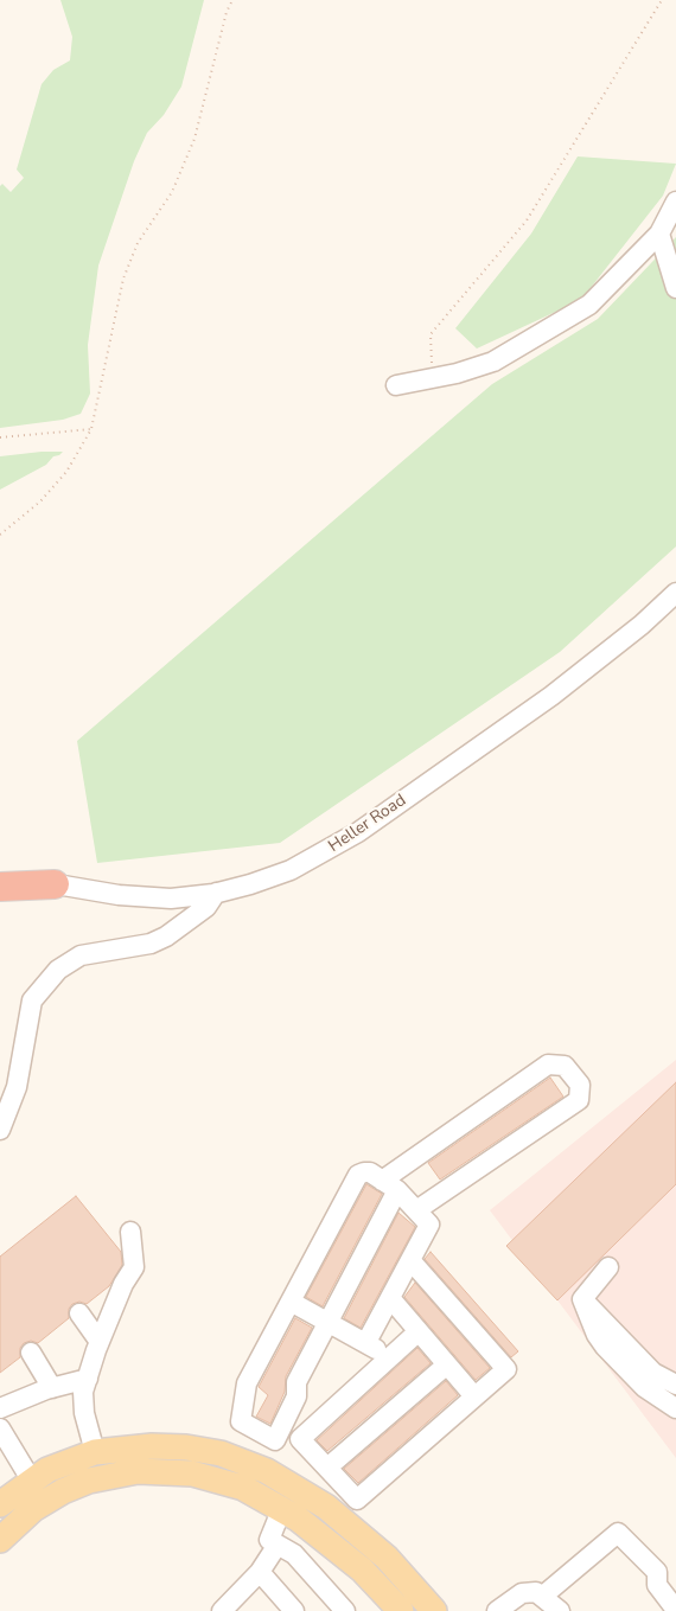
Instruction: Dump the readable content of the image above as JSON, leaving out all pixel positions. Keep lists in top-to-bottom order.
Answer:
{
  "streets": {
    "street": ["Heller Road"]
  }
}
